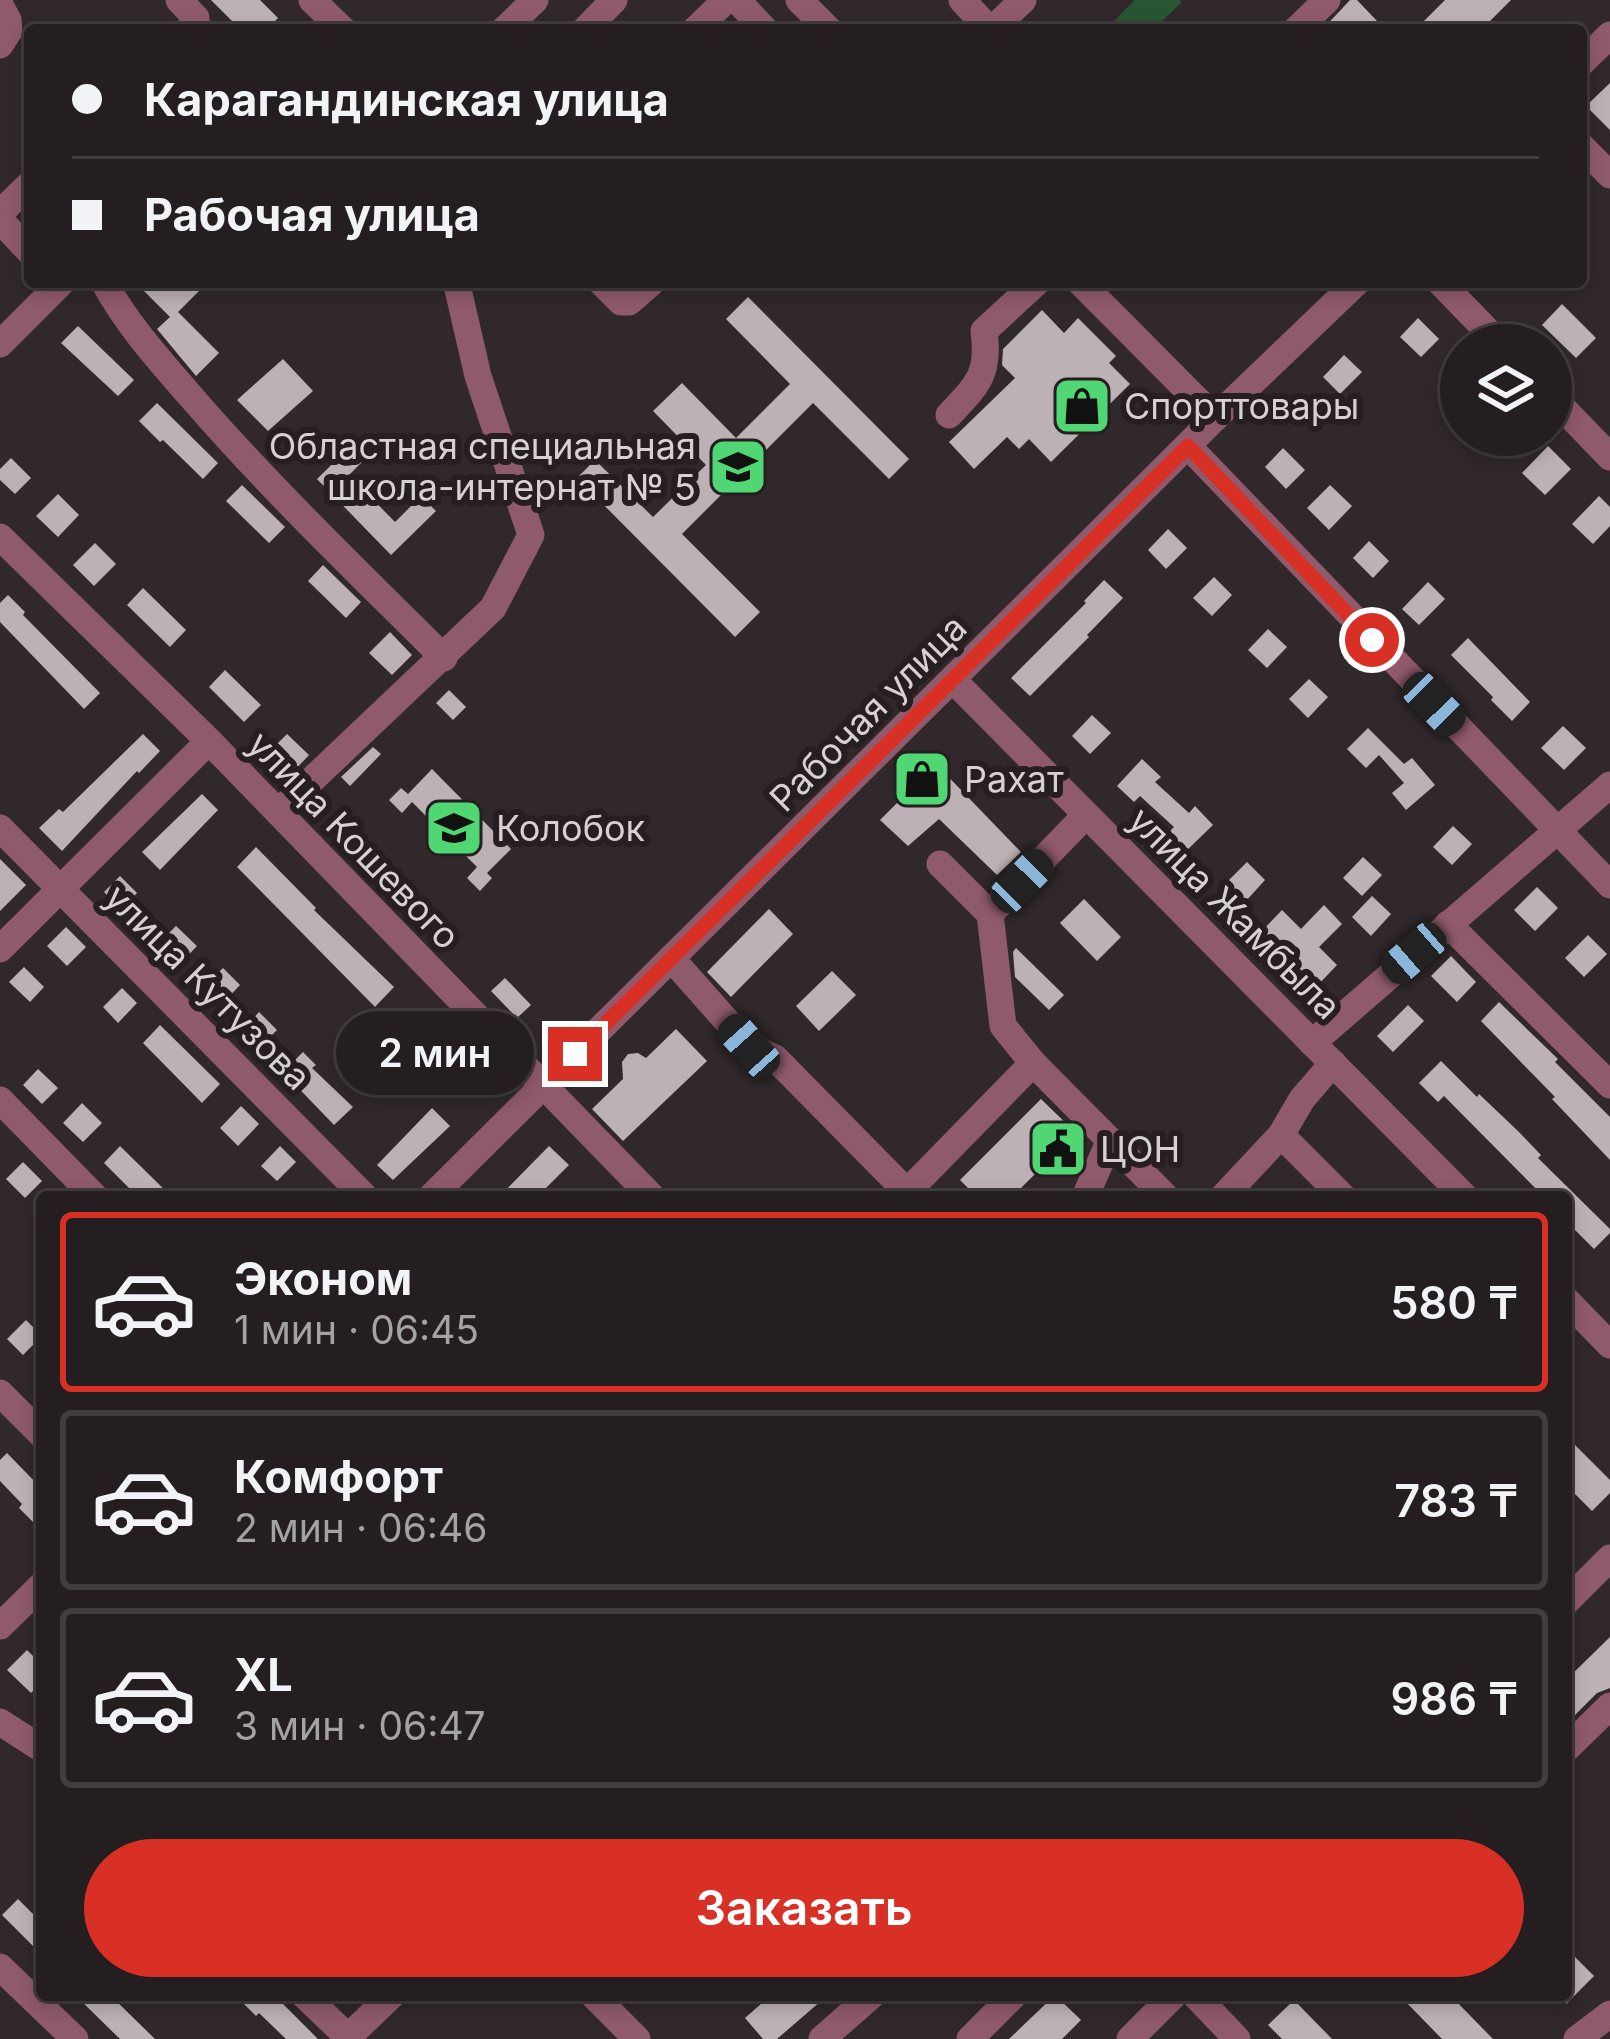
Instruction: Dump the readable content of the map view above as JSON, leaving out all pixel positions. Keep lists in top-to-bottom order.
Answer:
{
  "streets": {
    "street": [
      "Рабочая улица",
      "улица Кошевого",
      "улица Жамбыла",
      "улица Кутузова"
    ]
  },
  "crossings": [
    ["Рабочая улица", "улица Кошевого"],
    ["Рабочая улица", "улица Жамбыла"]
  ],
  "places": {
    "shop": ["Спорттовары", "Рахат"],
    "school or university": ["Областная специальная школа-интернат № 5", "Колобок"],
    "public building": ["ЦОН"]
  },
  "page": {
    "banner": ["Карагандинская улица", "Рабочая улица"],
    "bubble": "2 мин",
    "list": [
      {
        "name": "Эконом",
        "note": "1 мин · 06:45",
        "value": "580 ₸"
      },
      {
        "name": "Комфорт",
        "note": "2 мин · 06:46",
        "value": "783 ₸"
      },
      {
        "name": "XL",
        "note": "3 мин · 06:47",
        "value": "986 ₸"
      }
    ],
    "buttons": "Заказать"
  }
}
